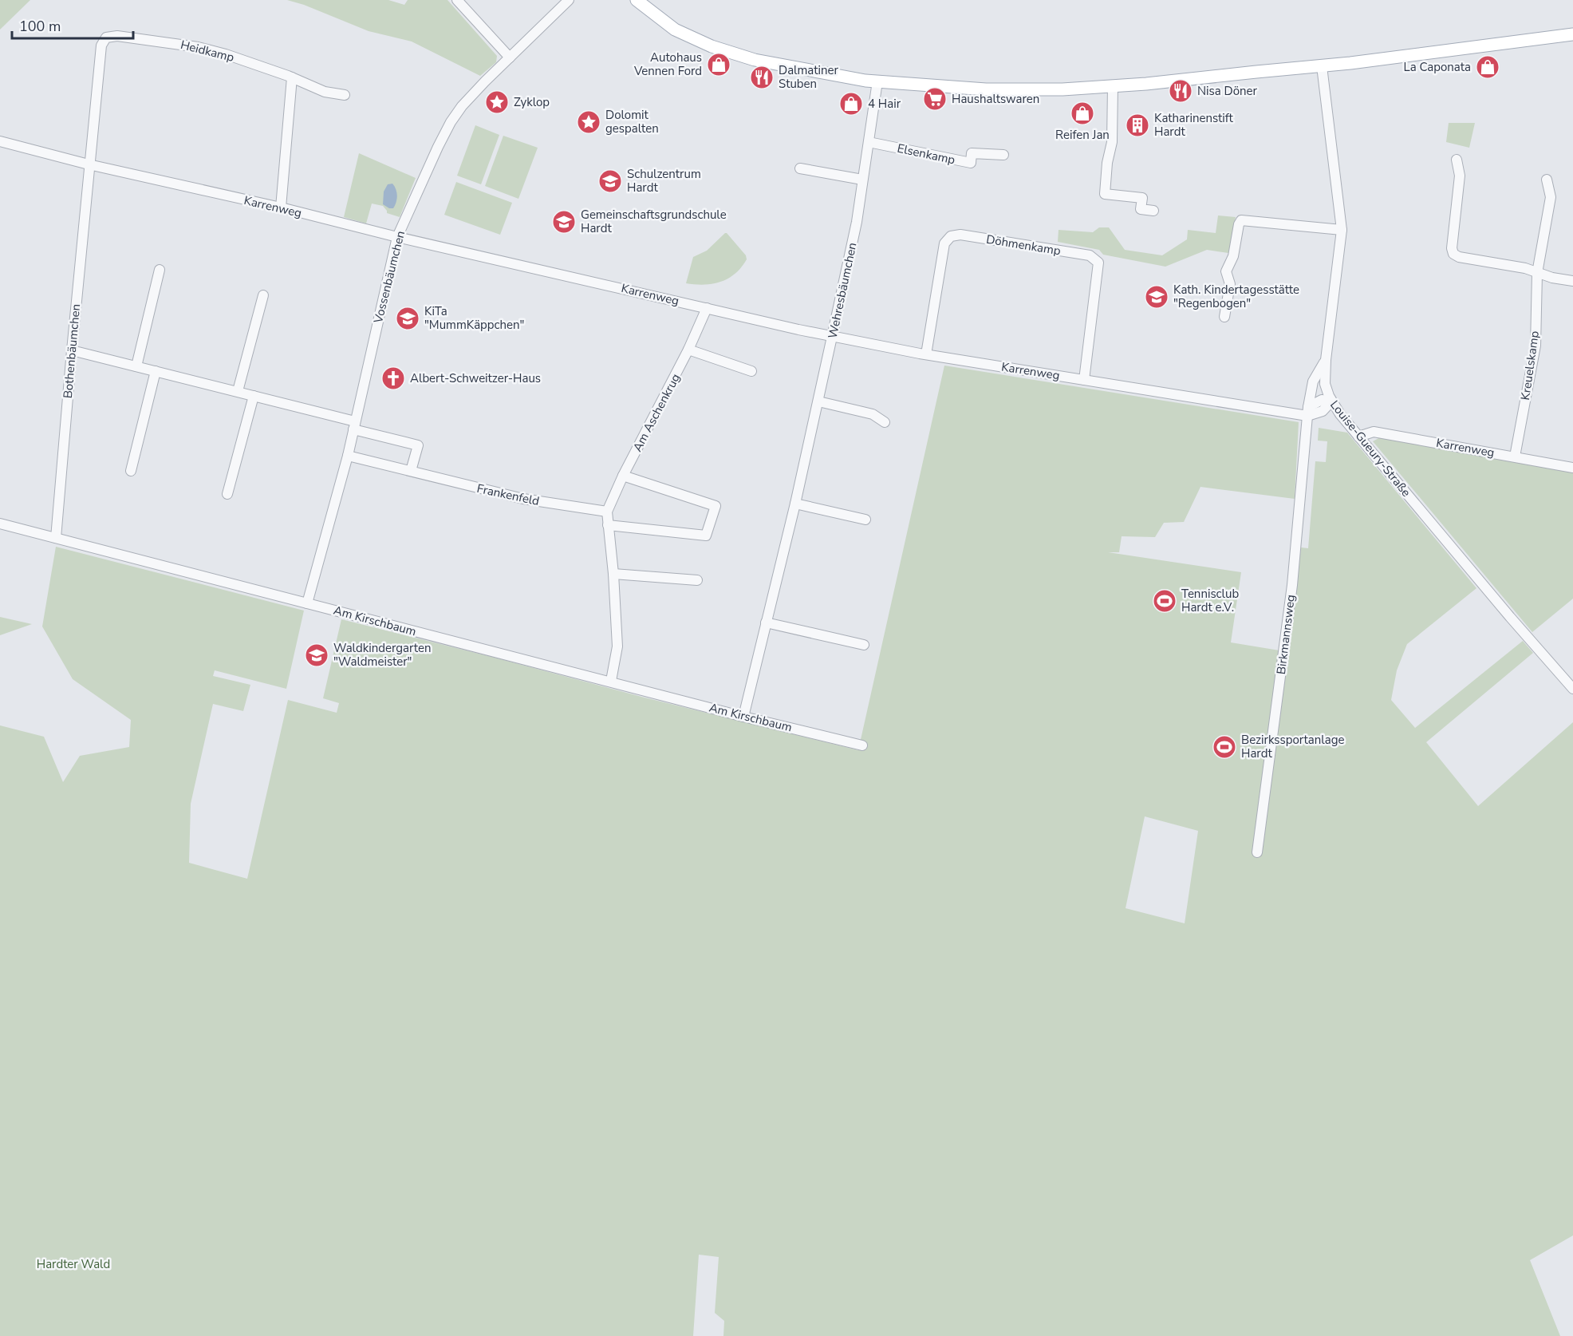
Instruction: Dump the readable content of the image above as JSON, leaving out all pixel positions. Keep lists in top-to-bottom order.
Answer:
{
  "streets": {
    "street": [
      "Heidkamp",
      "Elsenkamp",
      "Karrenweg",
      "Döhmenkamp",
      "Vossenbäumchen",
      "Wehresbäumchen",
      "Bothenbäumchen",
      "Kreuelskamp",
      "Am Aschenkrug",
      "Louise-Gueury-Straße",
      "Frankenfeld",
      "Am Kirschbaum",
      "Birkmannsweg"
    ]
  },
  "crossings": [
    ["Heidkamp", "Karrenweg"],
    ["Heidkamp", "Bothenbäumchen"],
    ["Elsenkamp", "Wehresbäumchen"],
    ["Karrenweg", "Döhmenkamp"],
    ["Karrenweg", "Vossenbäumchen"],
    ["Karrenweg", "Wehresbäumchen"],
    ["Karrenweg", "Bothenbäumchen"],
    ["Karrenweg", "Kreuelskamp"],
    ["Karrenweg", "Am Aschenkrug"],
    ["Karrenweg", "Louise-Gueury-Straße"],
    ["Karrenweg", "Birkmannsweg"],
    ["Vossenbäumchen", "Frankenfeld"],
    ["Vossenbäumchen", "Am Kirschbaum"],
    ["Wehresbäumchen", "Am Kirschbaum"],
    ["Bothenbäumchen", "Am Kirschbaum"],
    ["Am Aschenkrug", "Frankenfeld"],
    ["Am Aschenkrug", "Am Kirschbaum"]
  ],
  "parks": ["Hardter Wald"],
  "places": {
    "shop": [
      "Autohaus Vennen Ford",
      "La Caponata",
      "4 Hair",
      "Reifen Jan"
    ],
    "restaurant": ["Dalmatiner Stuben", "Nisa Döner"],
    "supermarket": ["Haushaltswaren"],
    "place": ["Zyklop", "Dolomit gespalten"],
    "building": ["Katharinenstift Hardt"],
    "school or university": [
      "Schulzentrum Hardt",
      "Gemeinschaftsgrundschule Hardt",
      "Kath. Kindertagesstätte \"Regenbogen\"",
      "KiTa \"MummKäppchen\"",
      "Waldkindergarten \"Waldmeister\""
    ],
    "church": ["Albert-Schweitzer-Haus"],
    "sports": ["Tennisclub Hardt e.V.", "Bezirkssportanlage Hardt"]
  },
  "scale_bar": "100 m"
}
